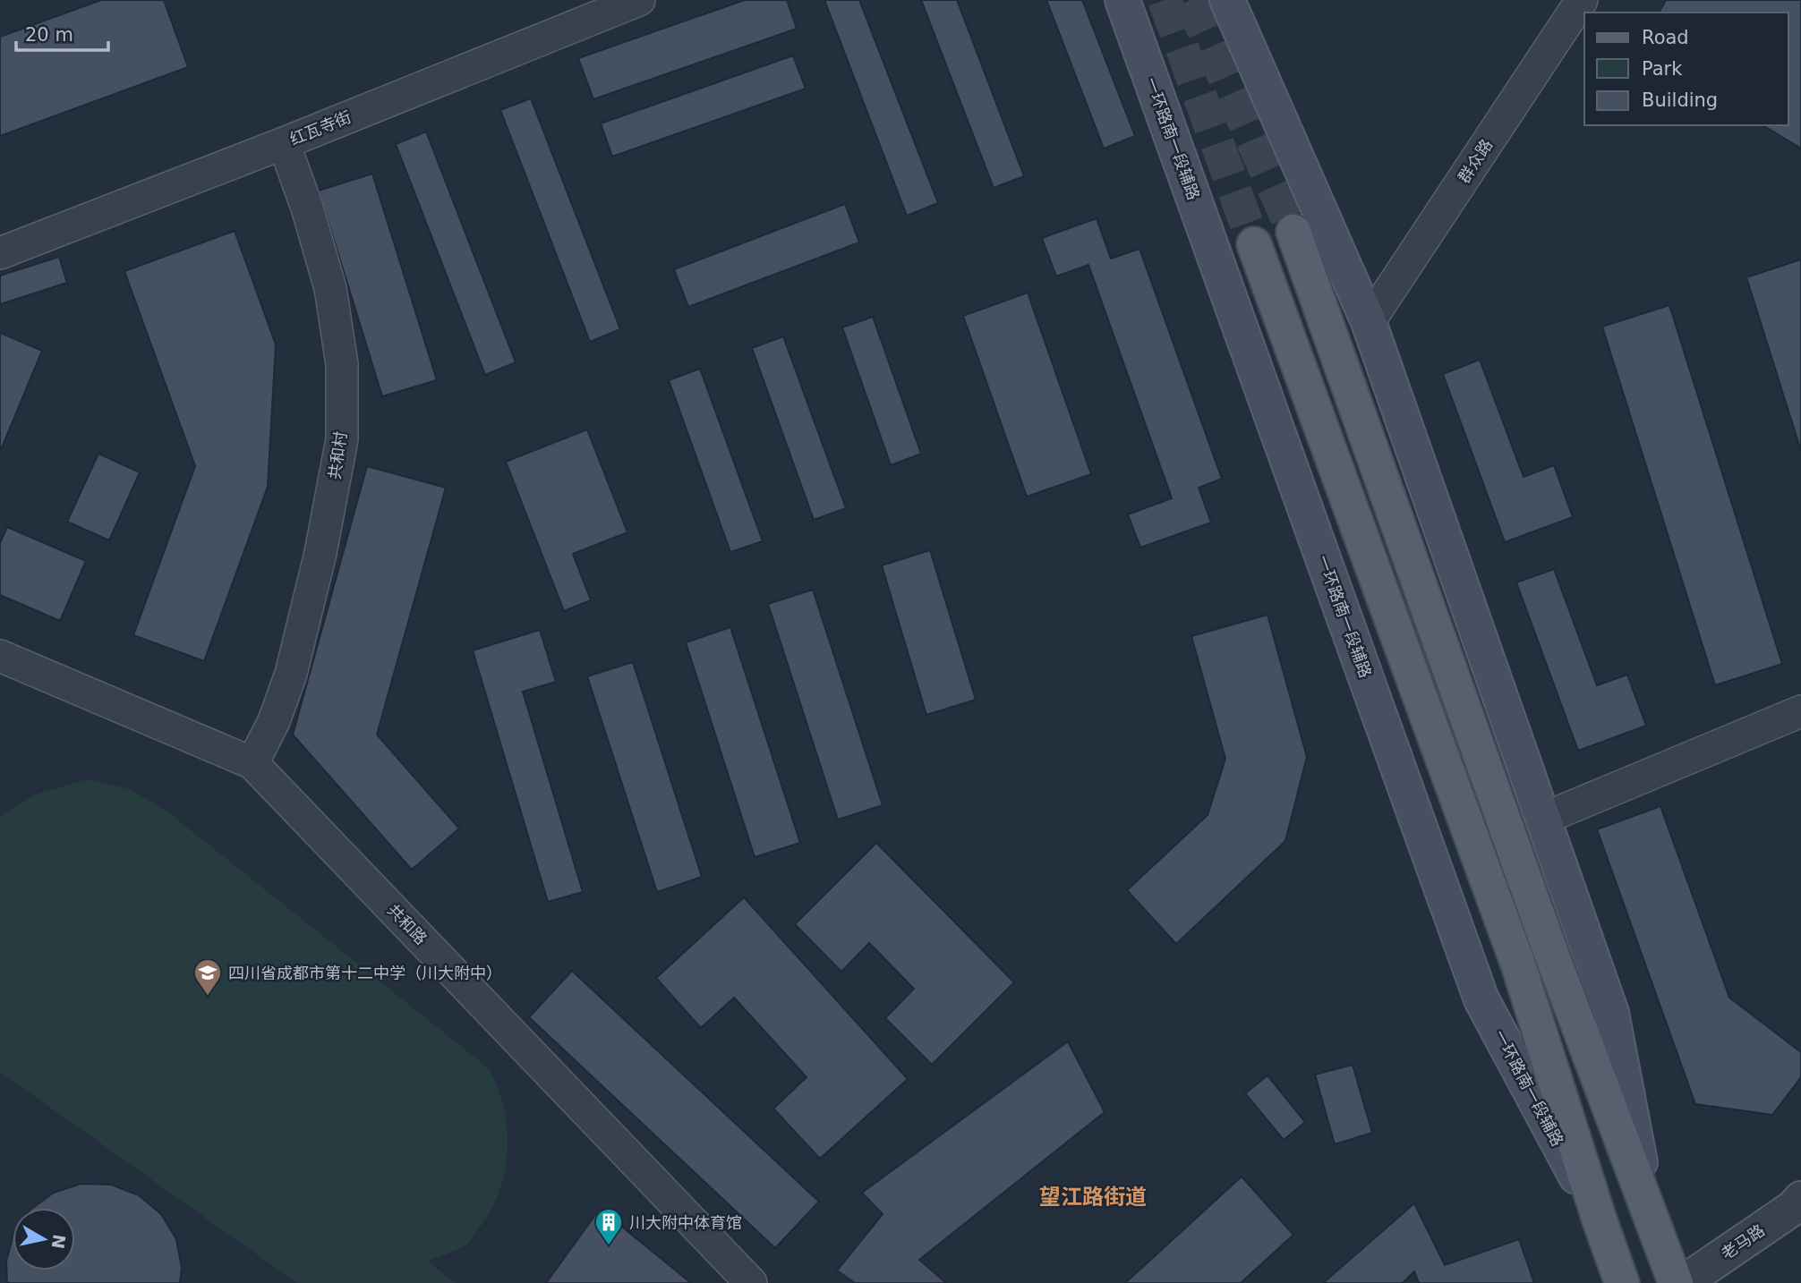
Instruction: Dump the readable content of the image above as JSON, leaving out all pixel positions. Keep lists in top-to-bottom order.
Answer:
{
  "streets": {
    "main road": ["一环路南一段辅路"],
    "street": [
      "红瓦寺街",
      "群众路",
      "共和村",
      "共和路",
      "老马路"
    ]
  },
  "crossings": [
    ["红瓦寺街", "共和村"],
    ["共和村", "共和路"]
  ],
  "districts": ["望江路街道"],
  "places": {
    "school or university": ["四川省成都市第十二中学（川大附中）"],
    "building": ["川大附中体育馆"]
  },
  "legend": ["Road", "Park", "Building"],
  "scale_bar": "20 m",
  "north": "right"
}
